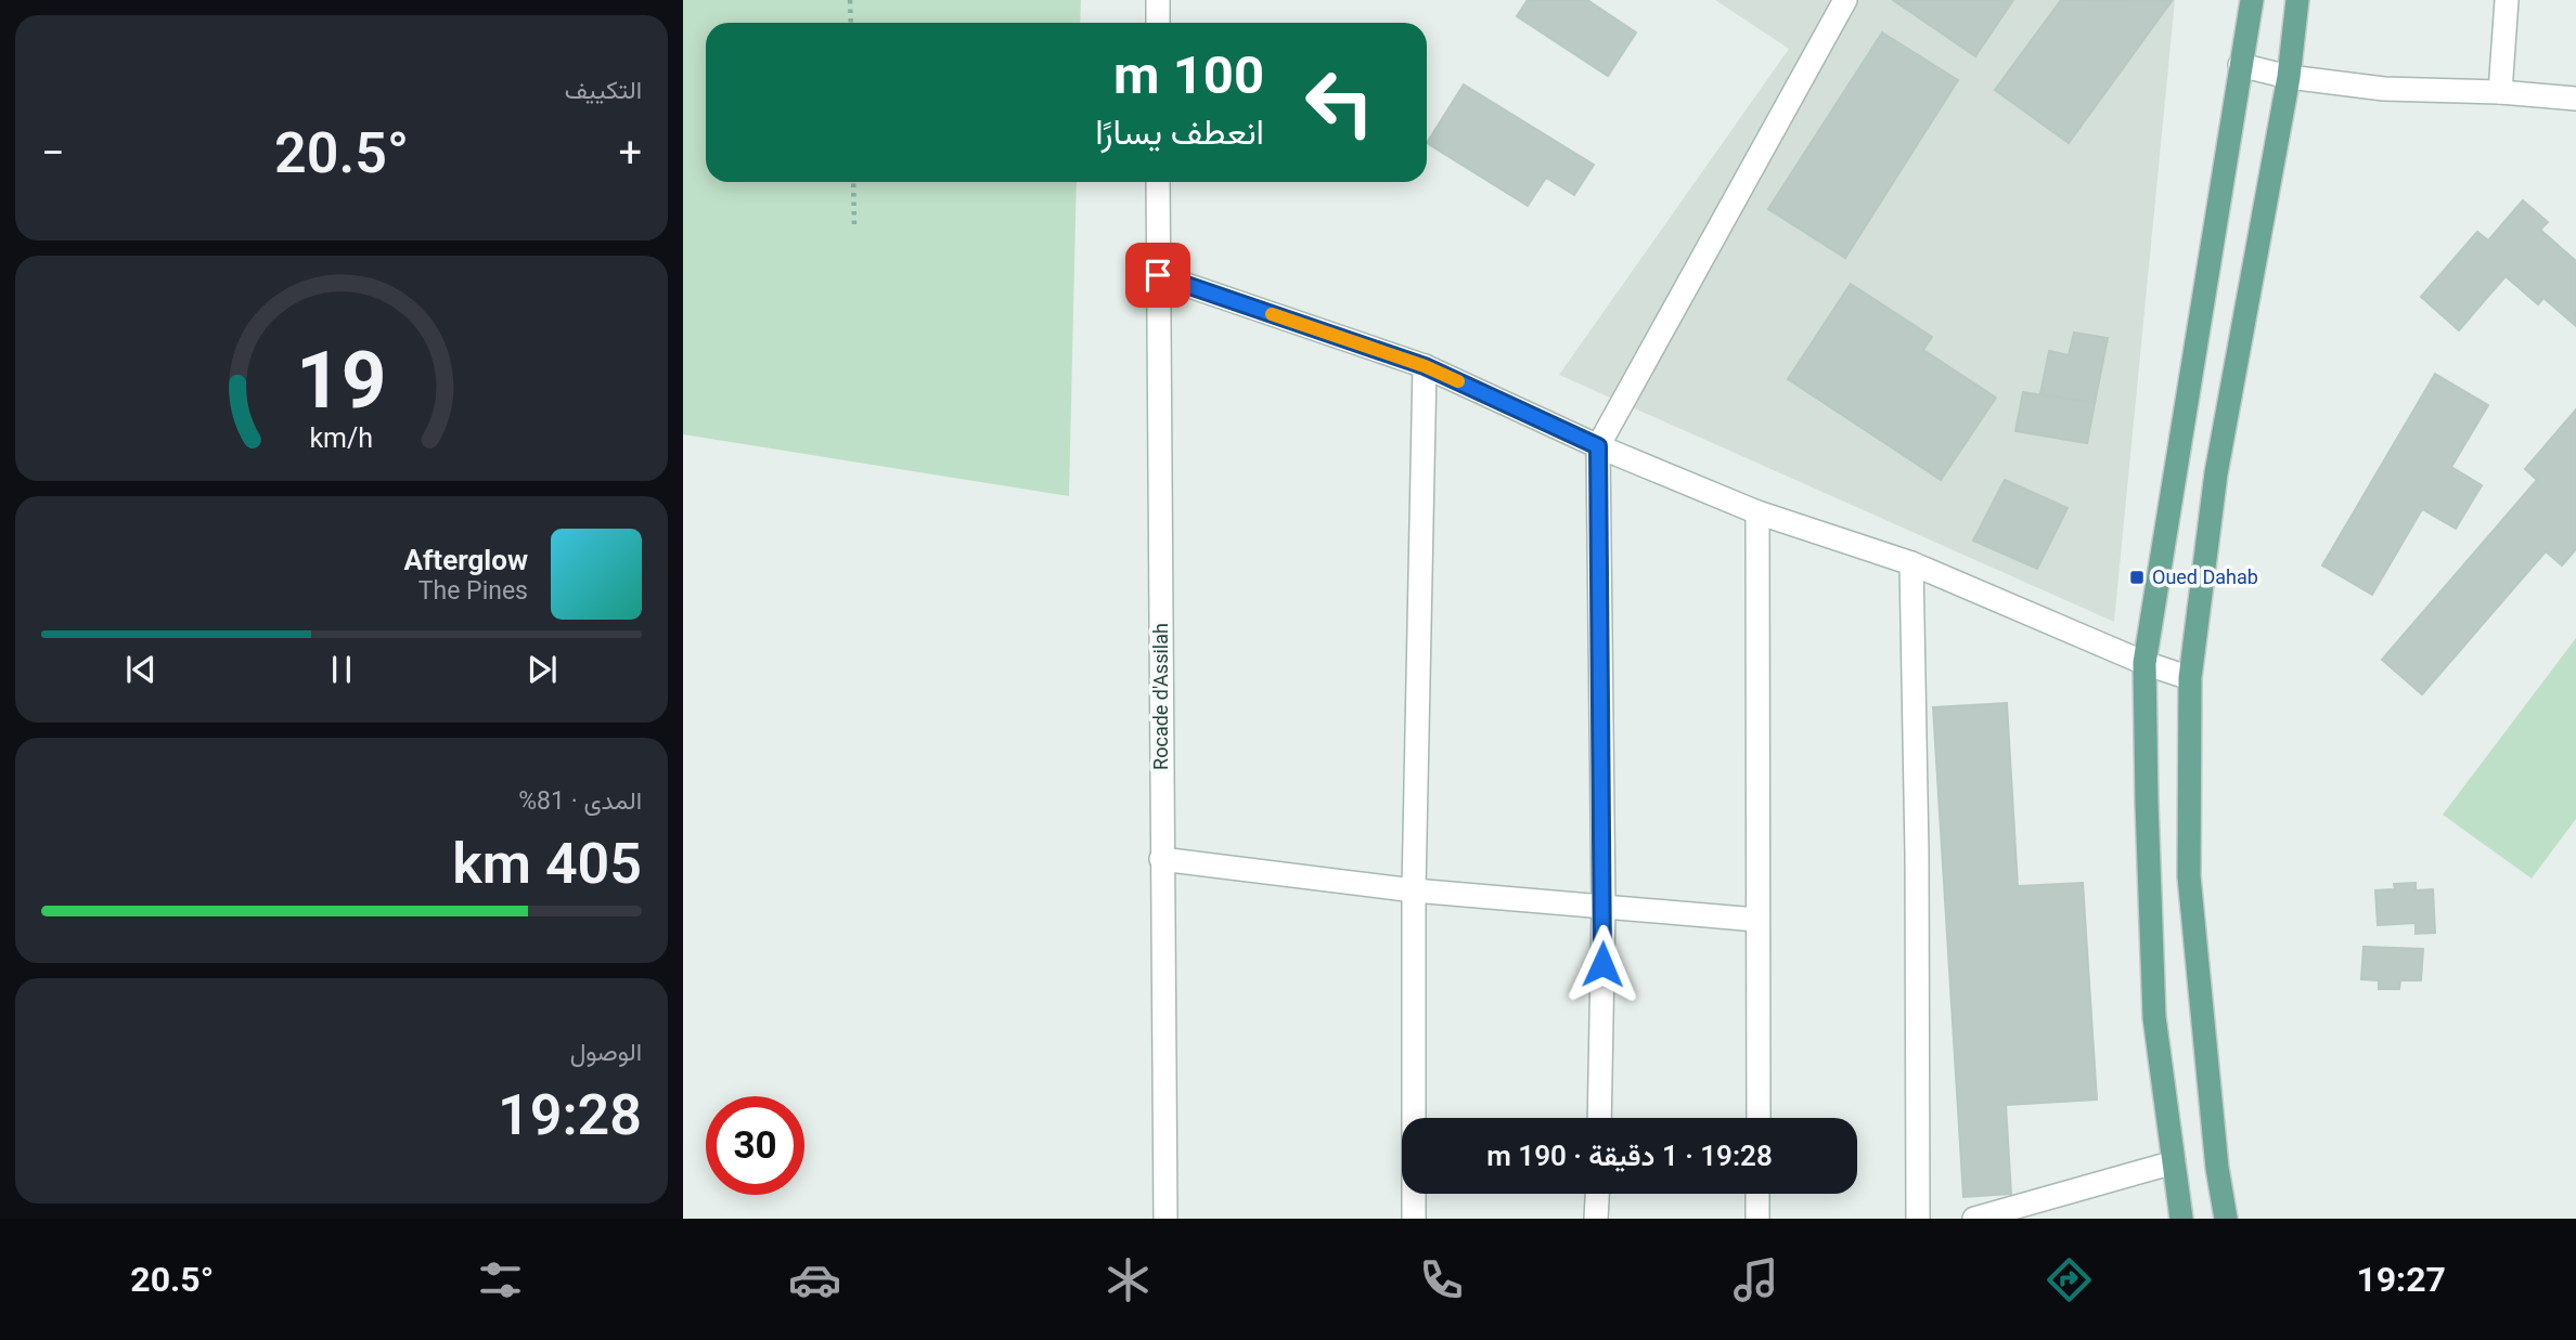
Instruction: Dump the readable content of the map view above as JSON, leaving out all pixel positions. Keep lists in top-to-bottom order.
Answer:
{
  "streets": {
    "street": ["Rocade d'Assilah"]
  },
  "places": {
    "transit": ["Oued Dahab"]
  },
  "page": {
    "tile": [
      "التكييف",
      ["المدى · 81%", "405 km"],
      ["الوصول", "19:28"]
    ],
    "turn": ["100 m", "انعطف يسارًا"],
    "heat": ["−", "20.5°", "+"],
    "song": ["Afterglow", "The Pines"],
    "limit": "30",
    "trip": "19:28 · 1 دقيقة · 190 m",
    "tabs": ["19:27", "20.5°"],
    "gauge": ["19", "km/h"]
  }
}
